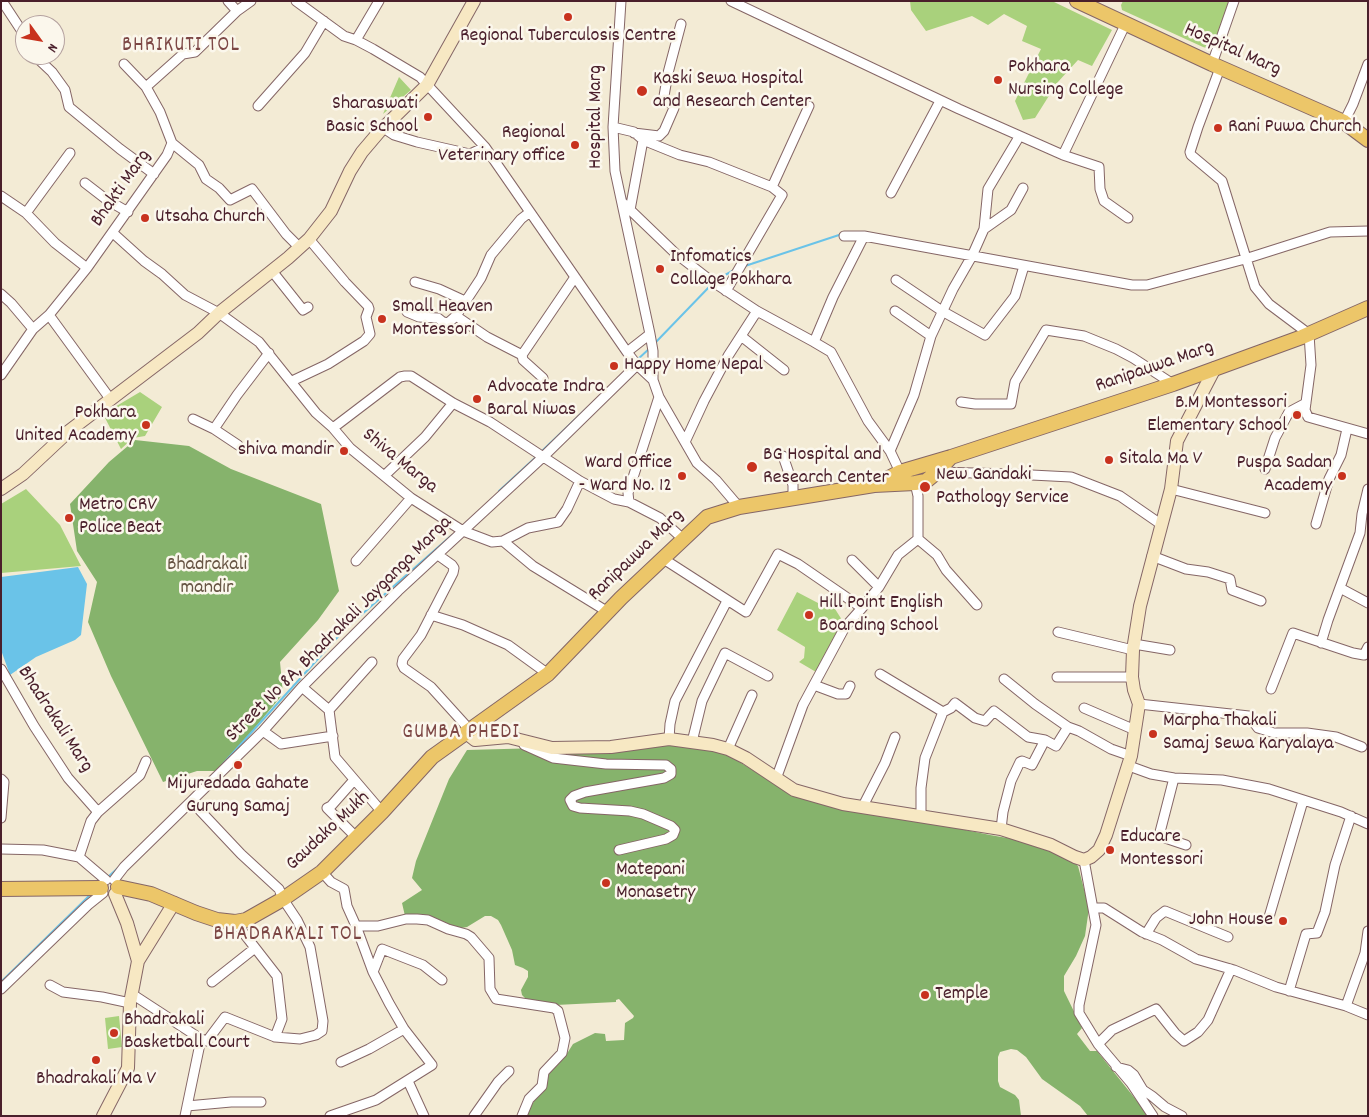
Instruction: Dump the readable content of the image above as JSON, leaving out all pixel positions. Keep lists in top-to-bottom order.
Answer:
{
  "streets": {
    "main road": ["Hospital Marg", "Ranipauwa Marg", "Gaudako Mukh"],
    "street": [
      "Bhakti Marg",
      "Shiva Marga",
      "Street No 8A, Bhadrakali Jayganga Marga",
      "Bhadrakali Marg"
    ]
  },
  "crossings": [
    ["Hospital Marg", "Ranipauwa Marg"],
    ["Bhakti Marg", "Shiva Marga"],
    ["Ranipauwa Marg", "Gaudako Mukh"],
    ["Shiva Marga", "Street No 8A, Bhadrakali Jayganga Marga"]
  ],
  "districts": ["BHRIKUTI TOL", "GUMBA PHEDI", "BHADRAKALI TOL"],
  "parks": ["Bhadrakali mandir"],
  "places": [
    "Regional Tuberculosis Centre",
    "Pokhara Nursing College",
    "Kaski Sewa Hospital and Research Center",
    "Sharaswati Basic School",
    "Rani Puwa Church",
    "Regional Veterinary office",
    "Utsaha Church",
    "Infomatics Collage Pokhara",
    "Small Heaven Montessori",
    "Happy Home Nepal",
    "Advocate Indra Baral Niwas",
    "B.M Montessori Elementary School",
    "Pokhara United Academy",
    "shiva mandir",
    "Sitala Ma V",
    "BG Hospital and Research Center",
    "Ward Office - Ward No. 12",
    "Puspa Sadan Academy",
    "New Gandaki Pathology Service",
    "Metro CRV Police Beat",
    "Hill Point English Boarding School",
    "Marpha Thakali Samaj Sewa Karyalaya",
    "Mijuredada Gahate Gurung Samaj",
    "Educare Montessori",
    "Matepani Monasetry",
    "John House",
    "Temple",
    "Bhadrakali Basketball Court",
    "Bhadrakali Ma V"
  ],
  "north": "bottom right"
}
